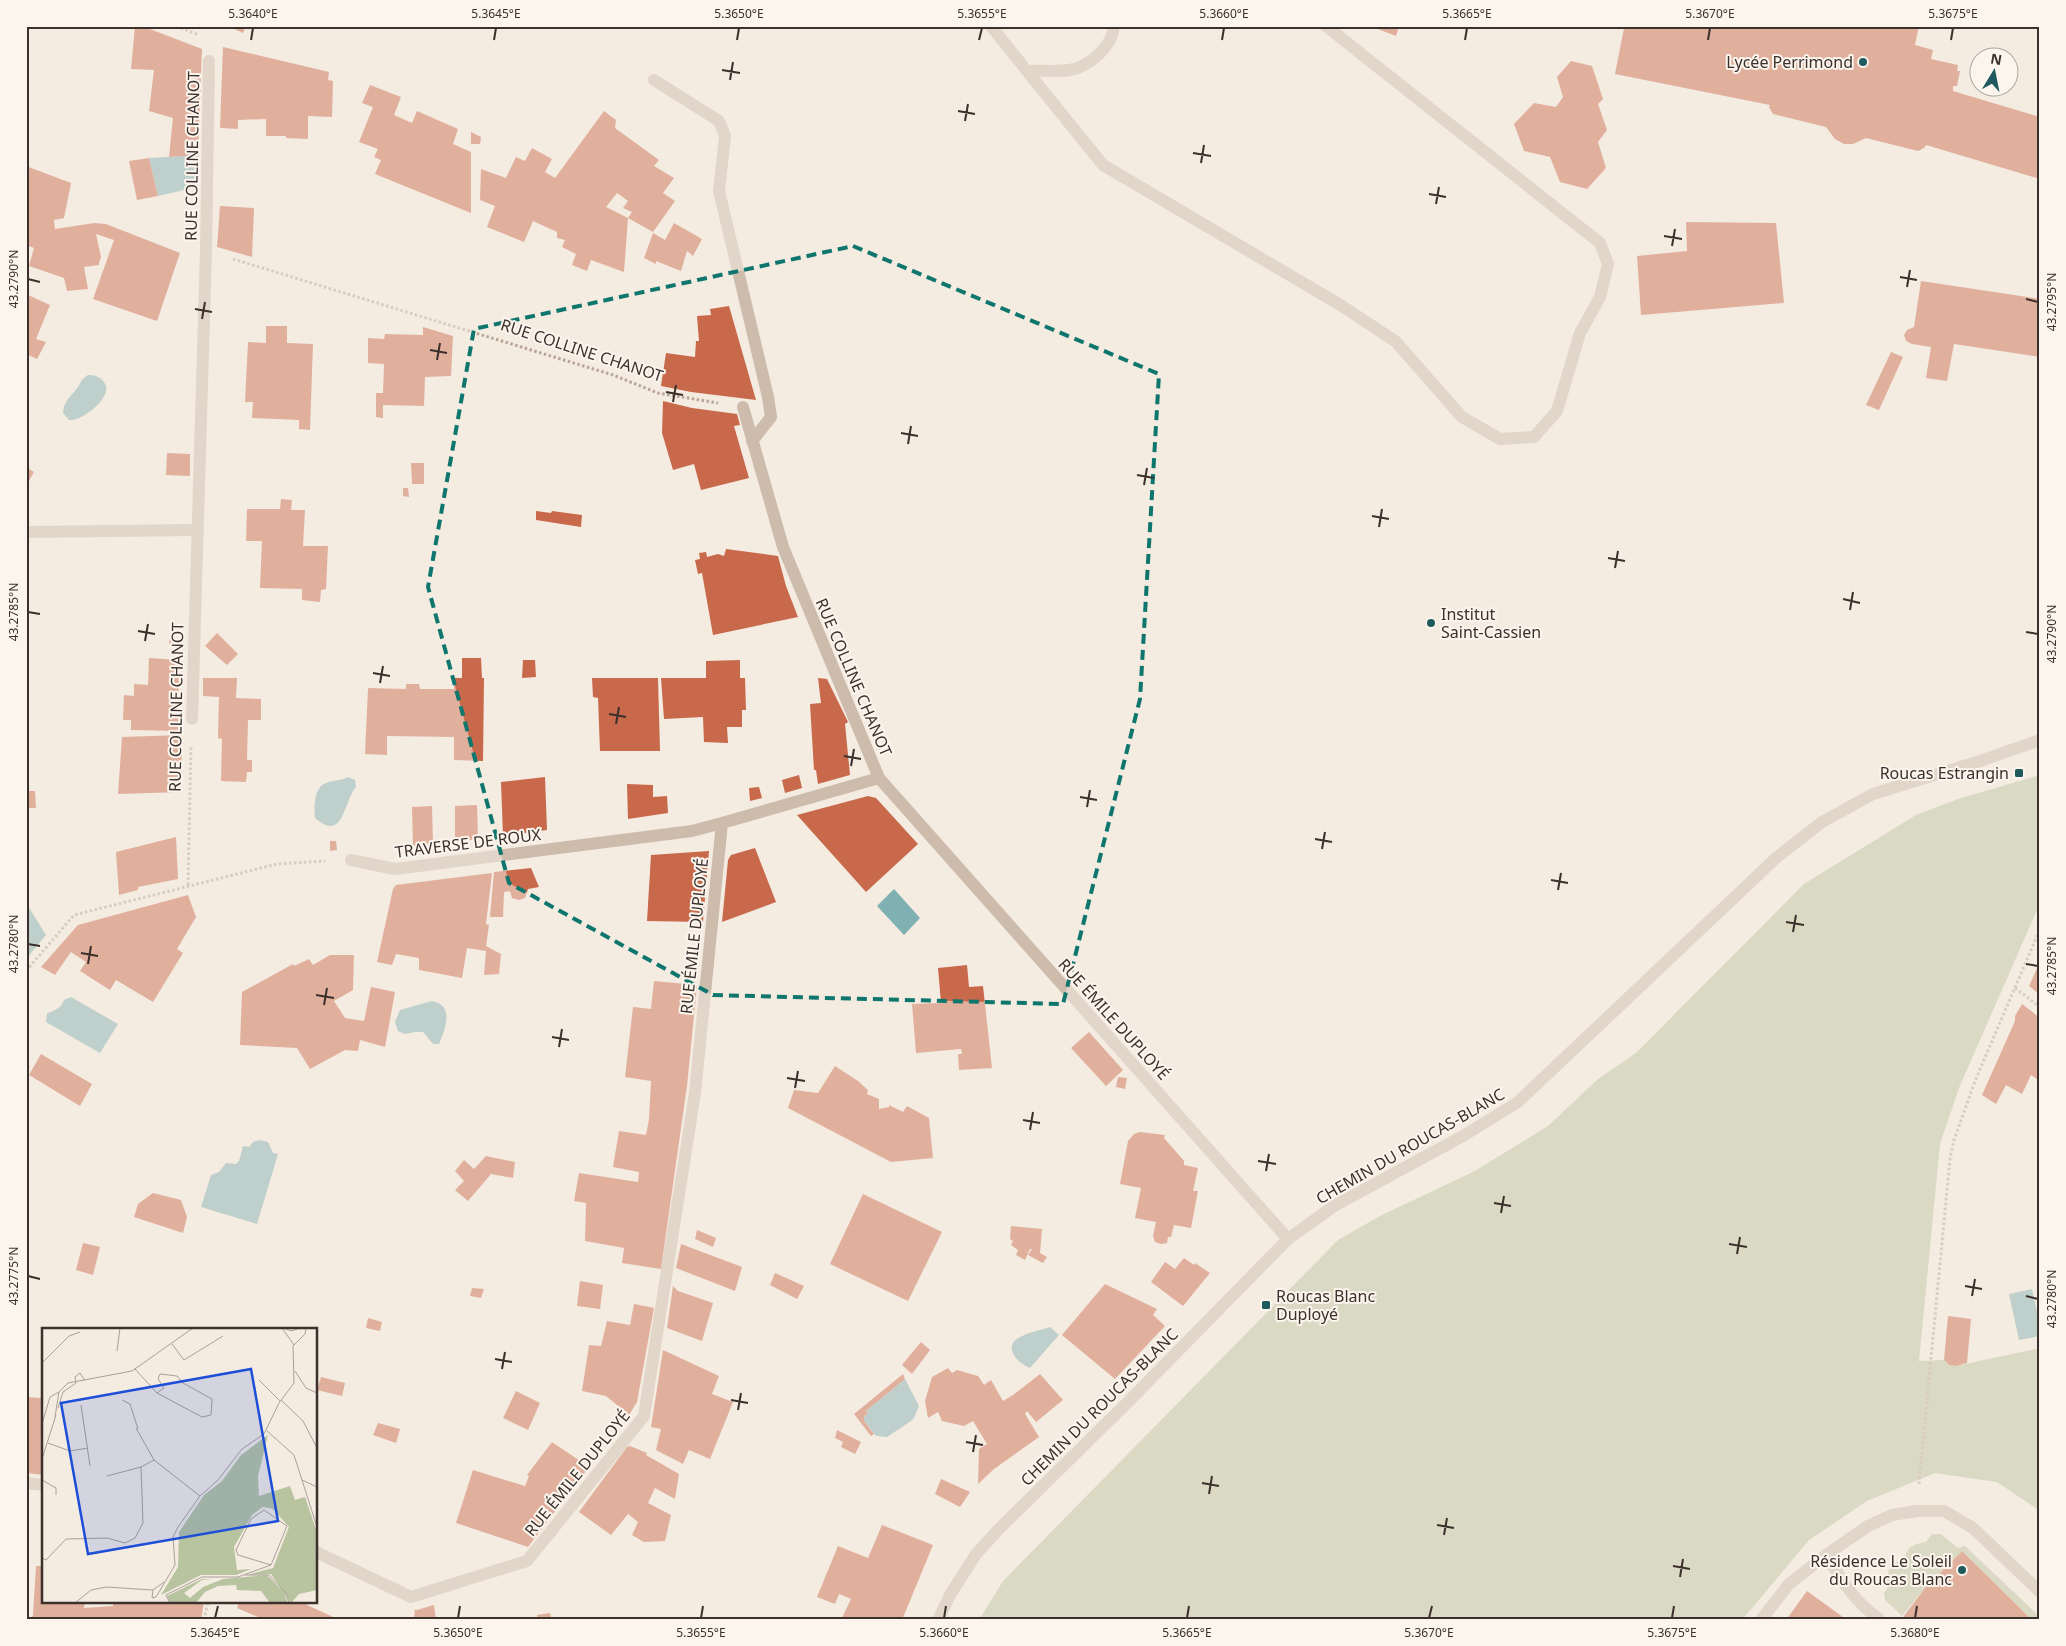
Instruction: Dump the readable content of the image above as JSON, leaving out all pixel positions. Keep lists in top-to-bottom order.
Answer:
{
  "streets": {
    "street": [
      "RUE COLLINE CHANOT",
      "TRAVERSE DE ROUX",
      "RUE ÉMILE DUPLOYÉ",
      "CHEMIN DU ROUCAS-BLANC"
    ]
  },
  "crossings": [
    ["RUE COLLINE CHANOT", "RUE ÉMILE DUPLOYÉ"],
    ["TRAVERSE DE ROUX", "RUE ÉMILE DUPLOYÉ"],
    ["RUE ÉMILE DUPLOYÉ", "CHEMIN DU ROUCAS-BLANC"]
  ],
  "places": {
    "other": ["Lycée Perrimond", "Institut Saint-Cassien", "Résidence Le Soleil du Roucas Blanc"],
    "transit": ["Roucas Estrangin", "Roucas Blanc Duployé"]
  },
  "north": "top",
  "coordinates": [
    "5.3640°E",
    "5.3645°E",
    "5.3650°E",
    "5.3655°E",
    "5.3660°E",
    "5.3665°E",
    "5.3670°E",
    "5.3675°E",
    "43.2790°N",
    "43.2795°N",
    "43.2785°N",
    "43.2780°N",
    "43.2775°N",
    "5.3680°E"
  ]
}
